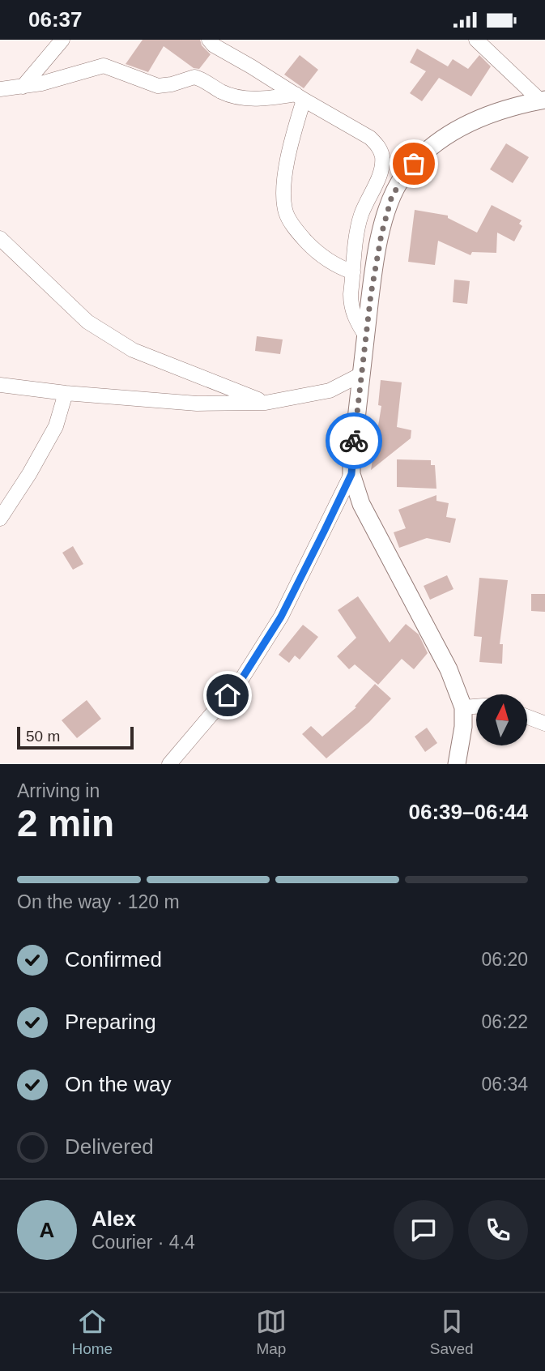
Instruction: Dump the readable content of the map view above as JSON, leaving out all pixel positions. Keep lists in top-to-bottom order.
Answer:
{
  "scale_bar": "50 m",
  "north": "top",
  "page": {
    "status": "06:37",
    "scale": "50 m",
    "heading": ["2 min", "Arriving in", "06:39–06:44"],
    "panel": ["Alex", "Courier · 4.4"],
    "bar": "On the way · 120 m",
    "list": [
      ["Confirmed", "06:20"],
      ["Preparing", "06:22"],
      ["On the way", "06:34"],
      "Delivered"
    ],
    "round": "A",
    "tabs": ["Home", "Map", "Saved"]
  }
}
